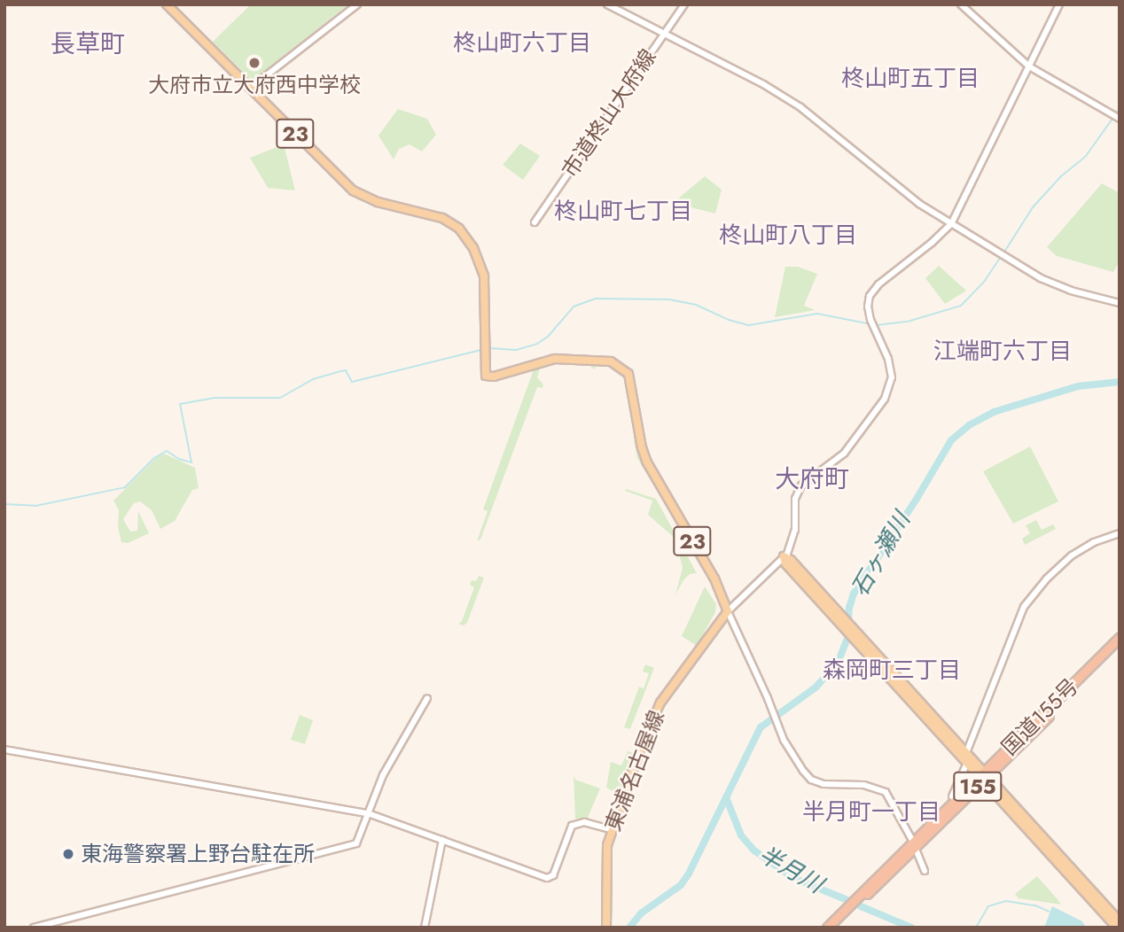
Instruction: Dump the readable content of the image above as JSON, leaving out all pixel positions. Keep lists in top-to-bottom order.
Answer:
{
  "streets": {
    "highway": ["国道155号", "155"],
    "main road": ["23", "東浦名古屋線"],
    "street": ["市道柊山大府線"]
  },
  "crossings": [
    ["23", "東浦名古屋線"]
  ],
  "districts": [
    "柊山町六丁目",
    "長草町",
    "柊山町五丁目",
    "柊山町七丁目",
    "柊山町八丁目",
    "江端町六丁目",
    "大府町",
    "森岡町三丁目",
    "半月町一丁目"
  ],
  "water": ["石ヶ瀬川", "半月川"],
  "places": ["大府市立大府西中学校", "東海警察署上野台駐在所"]
}
